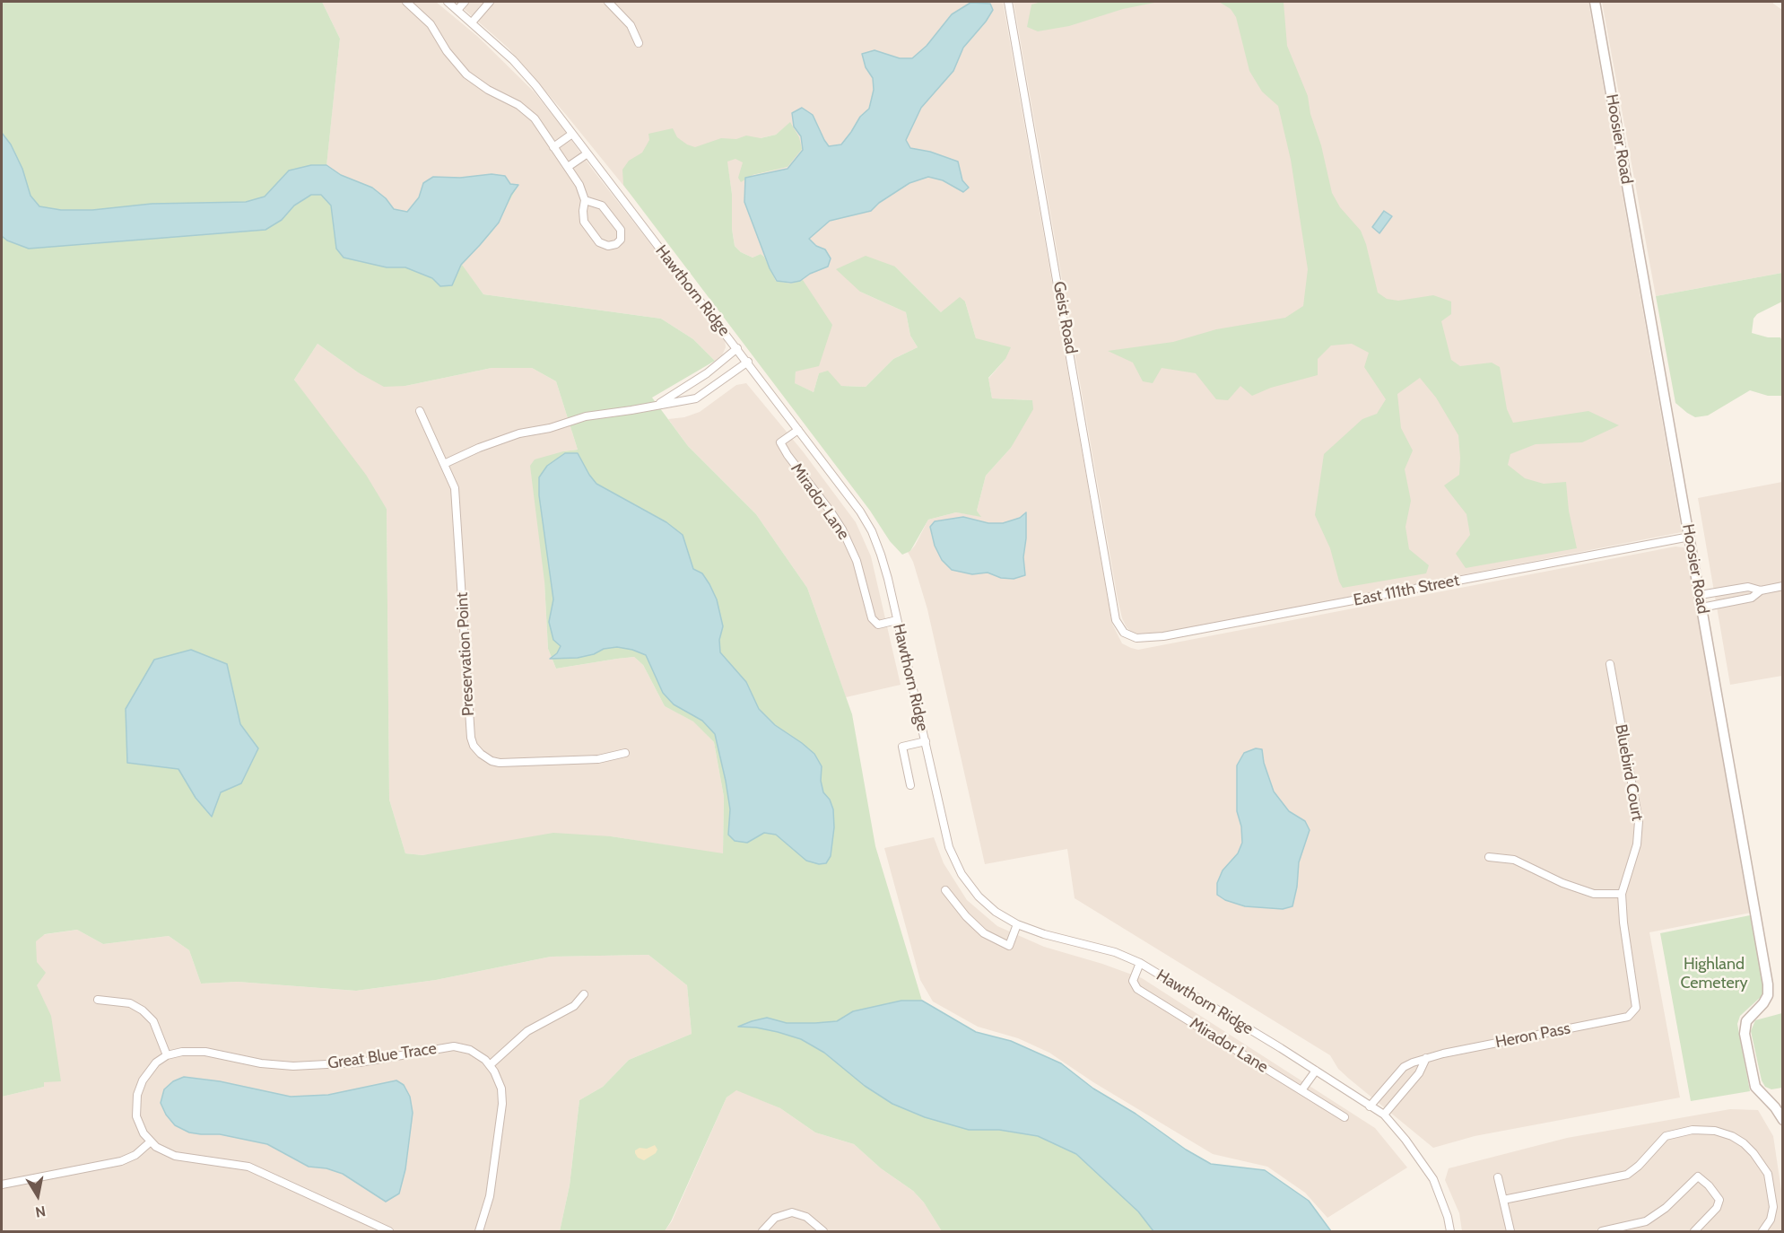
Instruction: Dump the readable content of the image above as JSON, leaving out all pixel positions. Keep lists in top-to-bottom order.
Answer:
{
  "streets": {
    "street": [
      "Hoosier Road",
      "Hawthorn Ridge",
      "Geist Road",
      "Mirador Lane",
      "East 111th Street",
      "Preservation Point",
      "Bluebird Court",
      "Heron Pass",
      "Great Blue Trace"
    ]
  },
  "crossings": [
    ["Hoosier Road", "East 111th Street"],
    ["Hawthorn Ridge", "Mirador Lane"],
    ["Hawthorn Ridge", "Heron Pass"],
    ["Geist Road", "East 111th Street"],
    ["Bluebird Court", "Heron Pass"]
  ],
  "parks": ["Highland Cemetery"],
  "north": "bottom"
}
